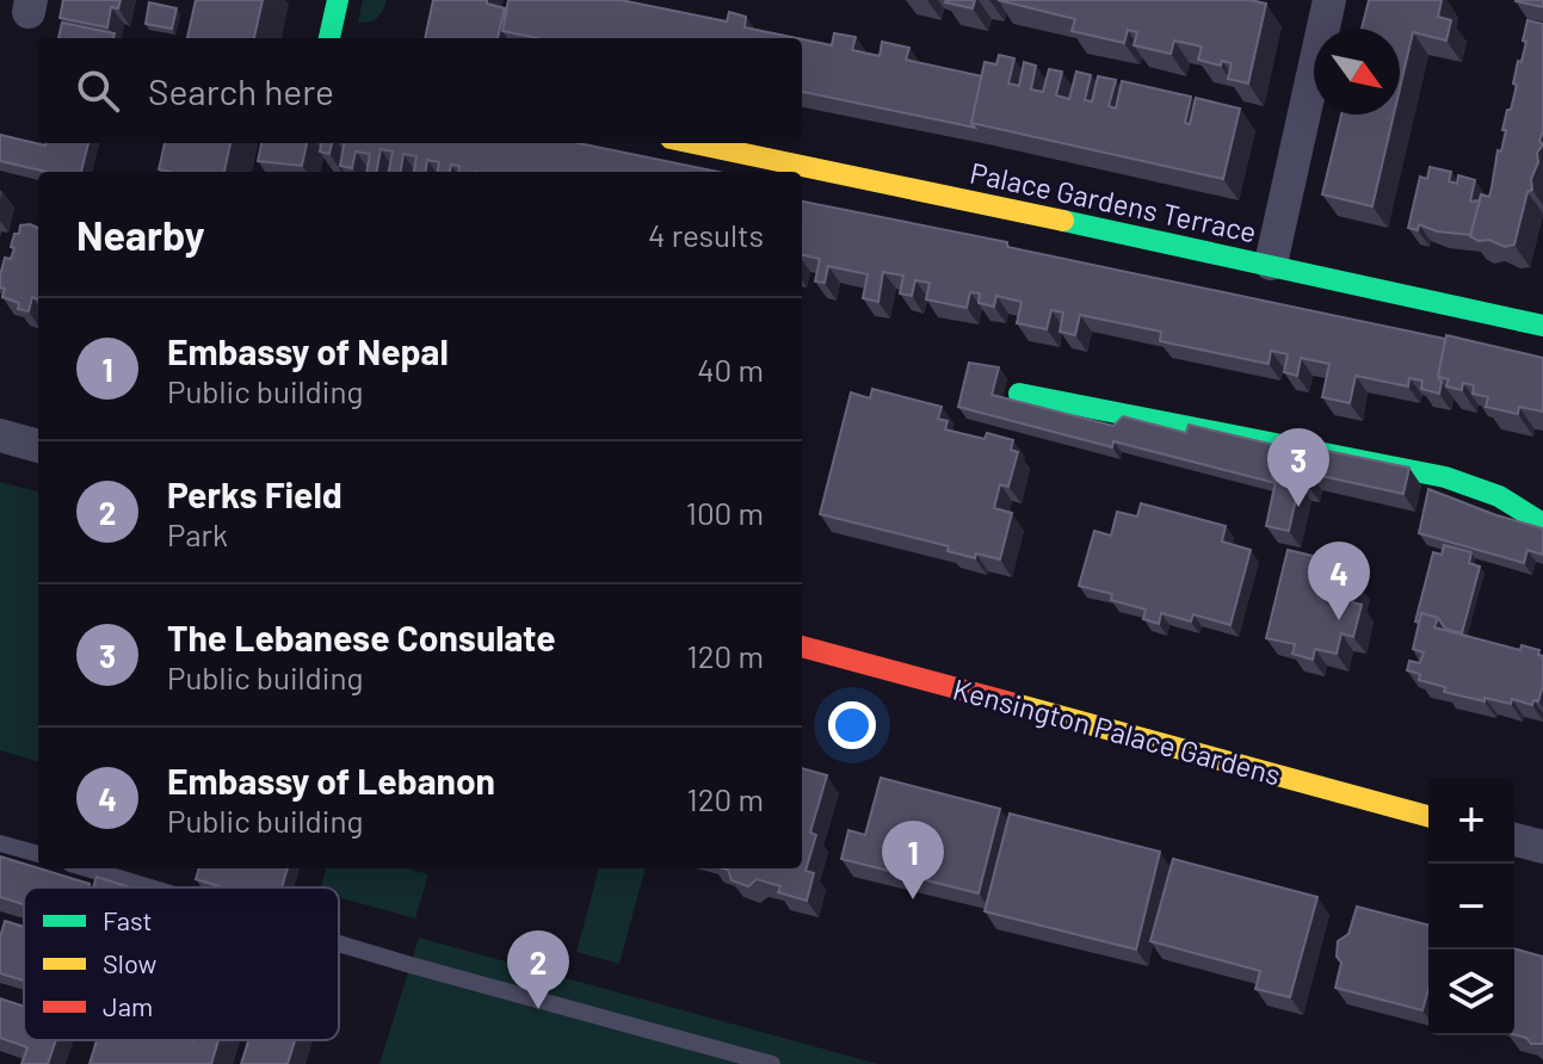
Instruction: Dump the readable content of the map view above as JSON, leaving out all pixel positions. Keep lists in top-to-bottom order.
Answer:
{
  "streets": {
    "street": ["Palace Gardens Terrace", "Kensington Palace Gardens"]
  },
  "legend": ["Fast", "Slow", "Jam"],
  "north": "bottom right",
  "page": {
    "search": "Search here",
    "heading": ["Nearby", "4 results"],
    "list": [
      {
        "mark": "1",
        "name": "Embassy of Nepal",
        "note": "Public building",
        "value": "40 m"
      },
      {
        "mark": "2",
        "name": "Perks Field",
        "note": "Park",
        "value": "100 m"
      },
      {
        "mark": "3",
        "name": "The Lebanese Consulate",
        "note": "Public building",
        "value": "120 m"
      },
      {
        "mark": "4",
        "name": "Embassy of Lebanon",
        "note": "Public building",
        "value": "120 m"
      }
    ],
    "pins": [
      "3",
      "4",
      "1",
      "2"
    ],
    "map_buttons": ["+", "−"]
  }
}
